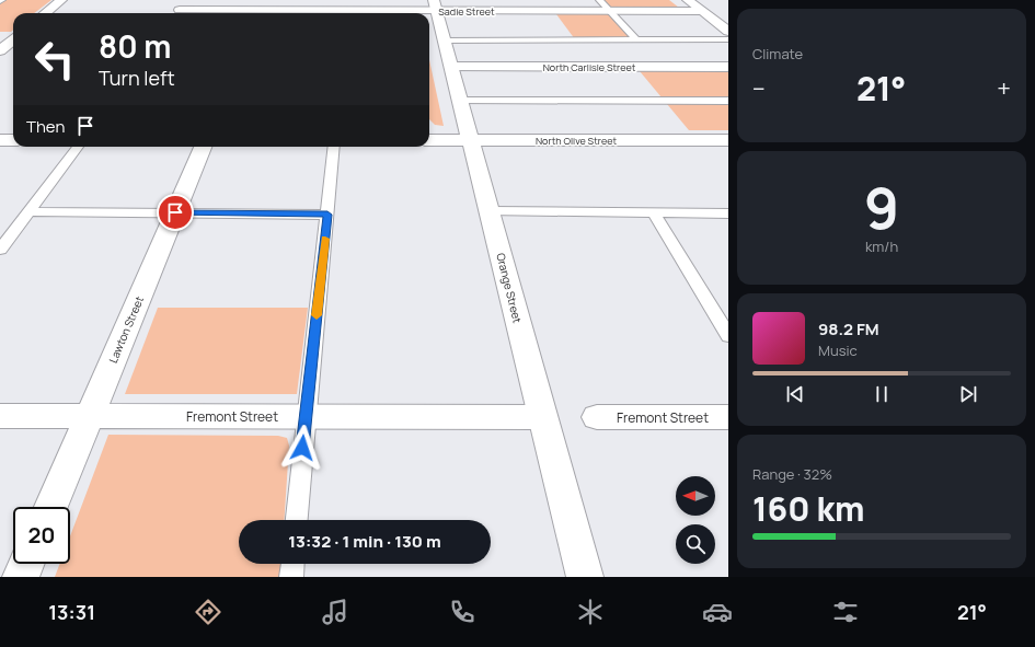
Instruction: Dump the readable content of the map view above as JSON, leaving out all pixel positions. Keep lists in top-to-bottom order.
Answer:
{
  "streets": {
    "street": [
      "Sadie Street",
      "North Carlisle Street",
      "North Olive Street",
      "Orange Street",
      "Lawton Street",
      "Fremont Street"
    ]
  },
  "crossings": [
    ["Sadie Street", "Orange Street"],
    ["North Carlisle Street", "Orange Street"],
    ["North Olive Street", "Orange Street"],
    ["Orange Street", "Fremont Street"],
    ["Lawton Street", "Fremont Street"]
  ],
  "north": "left",
  "page": {
    "tile": [
      "Climate",
      ["9", "km/h"],
      ["Range · 32%", "160 km"]
    ],
    "turn": ["80 m", "Turn left"],
    "heat": ["−", "21°", "+"],
    "then": "Then",
    "song": ["98.2 FM", "Music"],
    "limit": "20",
    "trip": "13:32 · 1 min · 130 m",
    "tabs": ["13:31", "21°"]
  }
}
